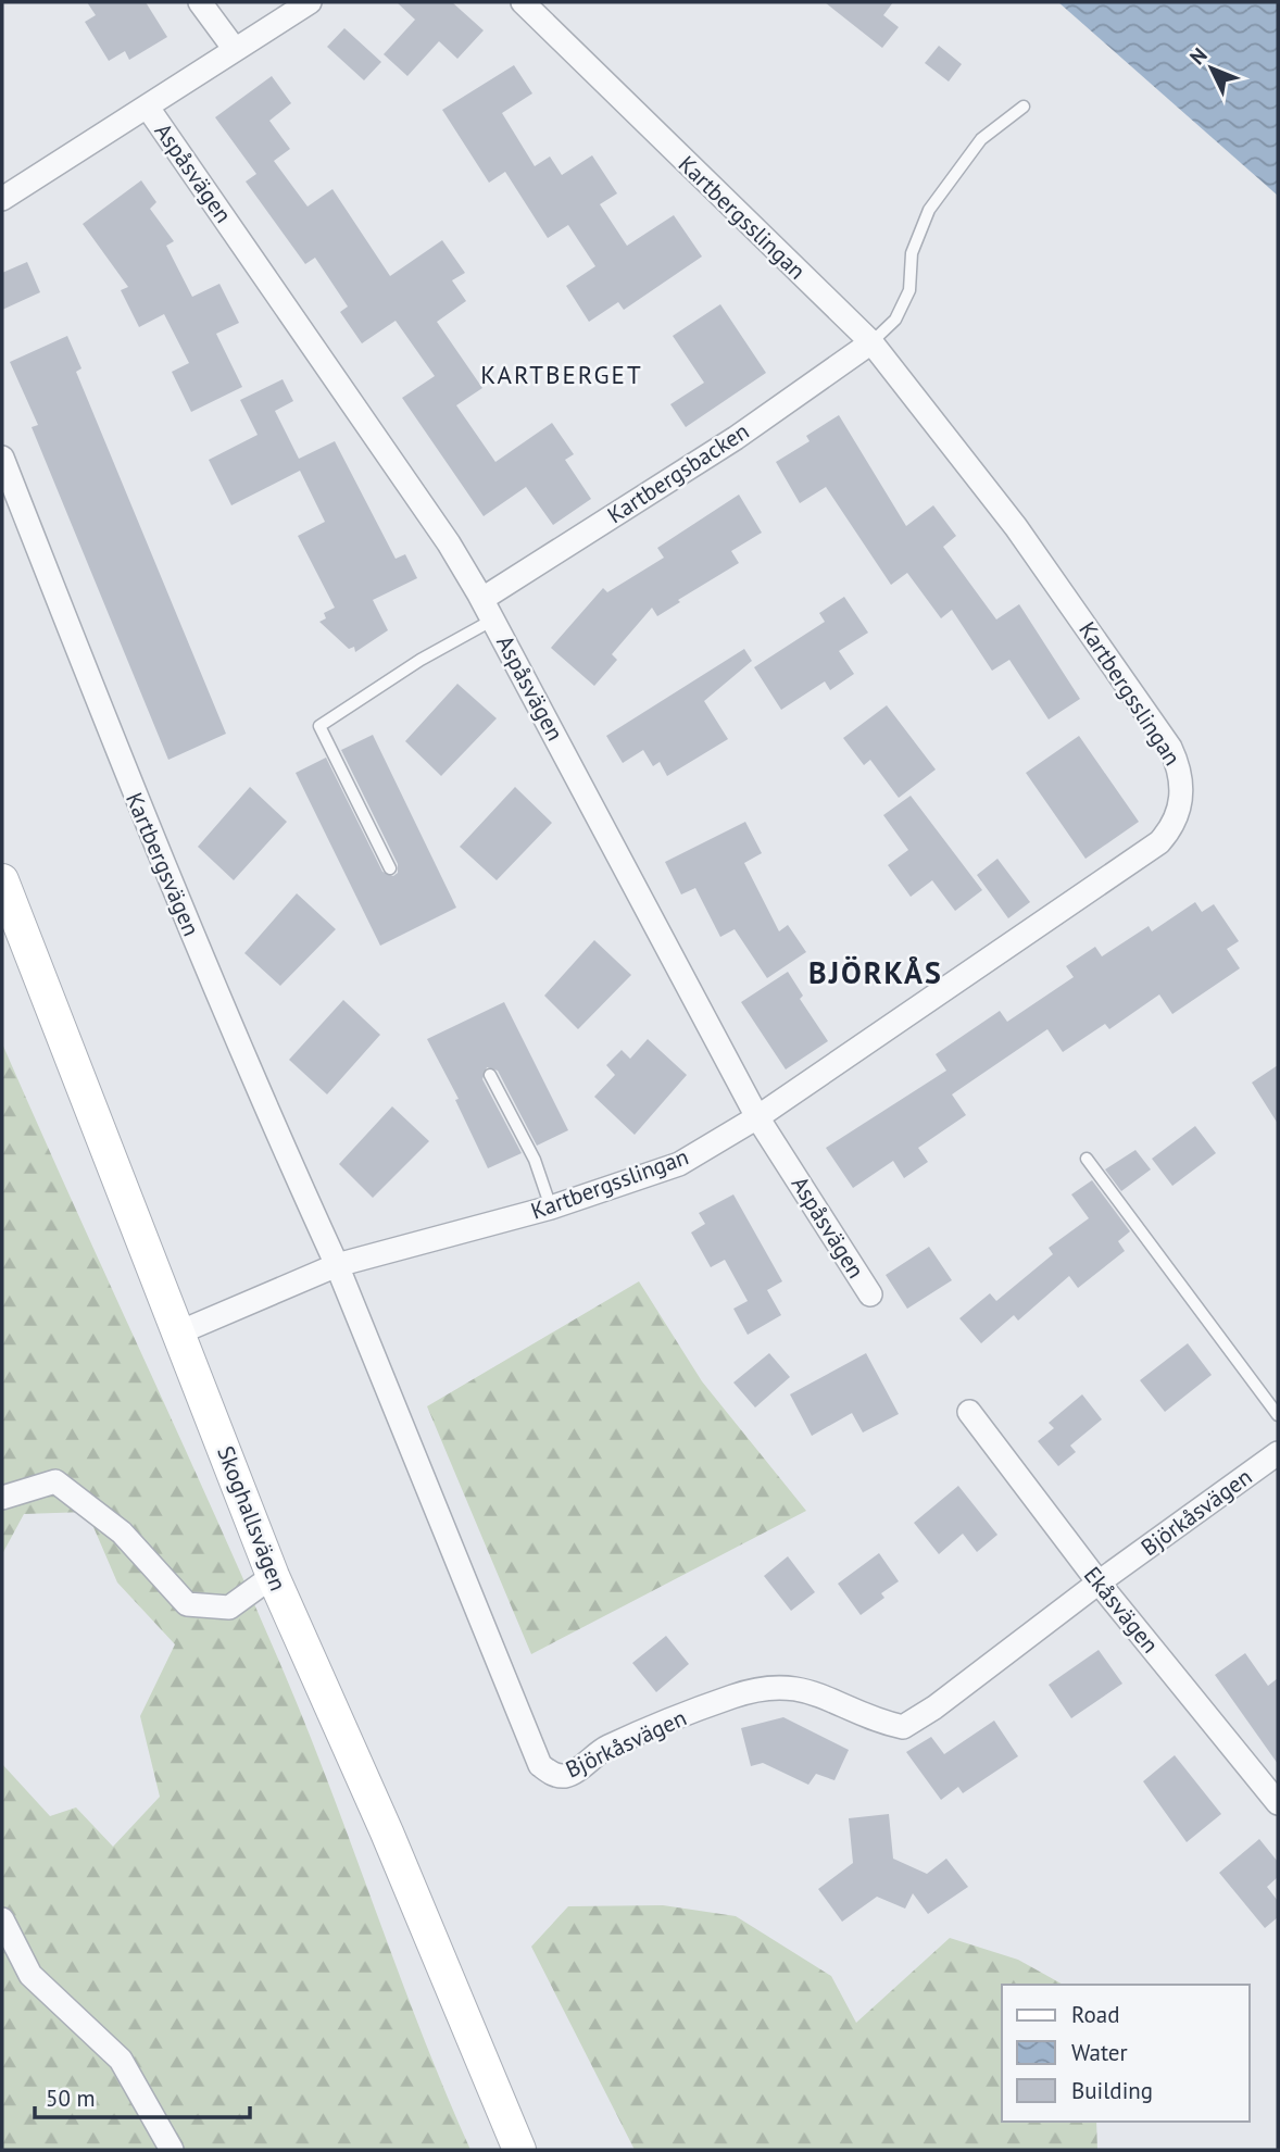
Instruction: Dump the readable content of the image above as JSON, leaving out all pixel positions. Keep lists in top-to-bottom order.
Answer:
{
  "streets": {
    "main road": ["Skoghallsvägen"],
    "street": [
      "Aspåsvägen",
      "Kartbergsslingan",
      "Kartbergsbacken",
      "Kartbergsvägen",
      "Björkåsvägen",
      "Ekåsvägen"
    ]
  },
  "crossings": [
    ["Aspåsvägen", "Kartbergsslingan"],
    ["Aspåsvägen", "Kartbergsbacken"],
    ["Kartbergsslingan", "Kartbergsbacken"],
    ["Kartbergsslingan", "Kartbergsvägen"],
    ["Kartbergsslingan", "Björkåsvägen"],
    ["Kartbergsvägen", "Björkåsvägen"],
    ["Björkåsvägen", "Ekåsvägen"]
  ],
  "districts": ["KARTBERGET", "BJÖRKÅS"],
  "legend": ["Road", "Water", "Building"],
  "scale_bar": "50 m",
  "north": "top left"
}
